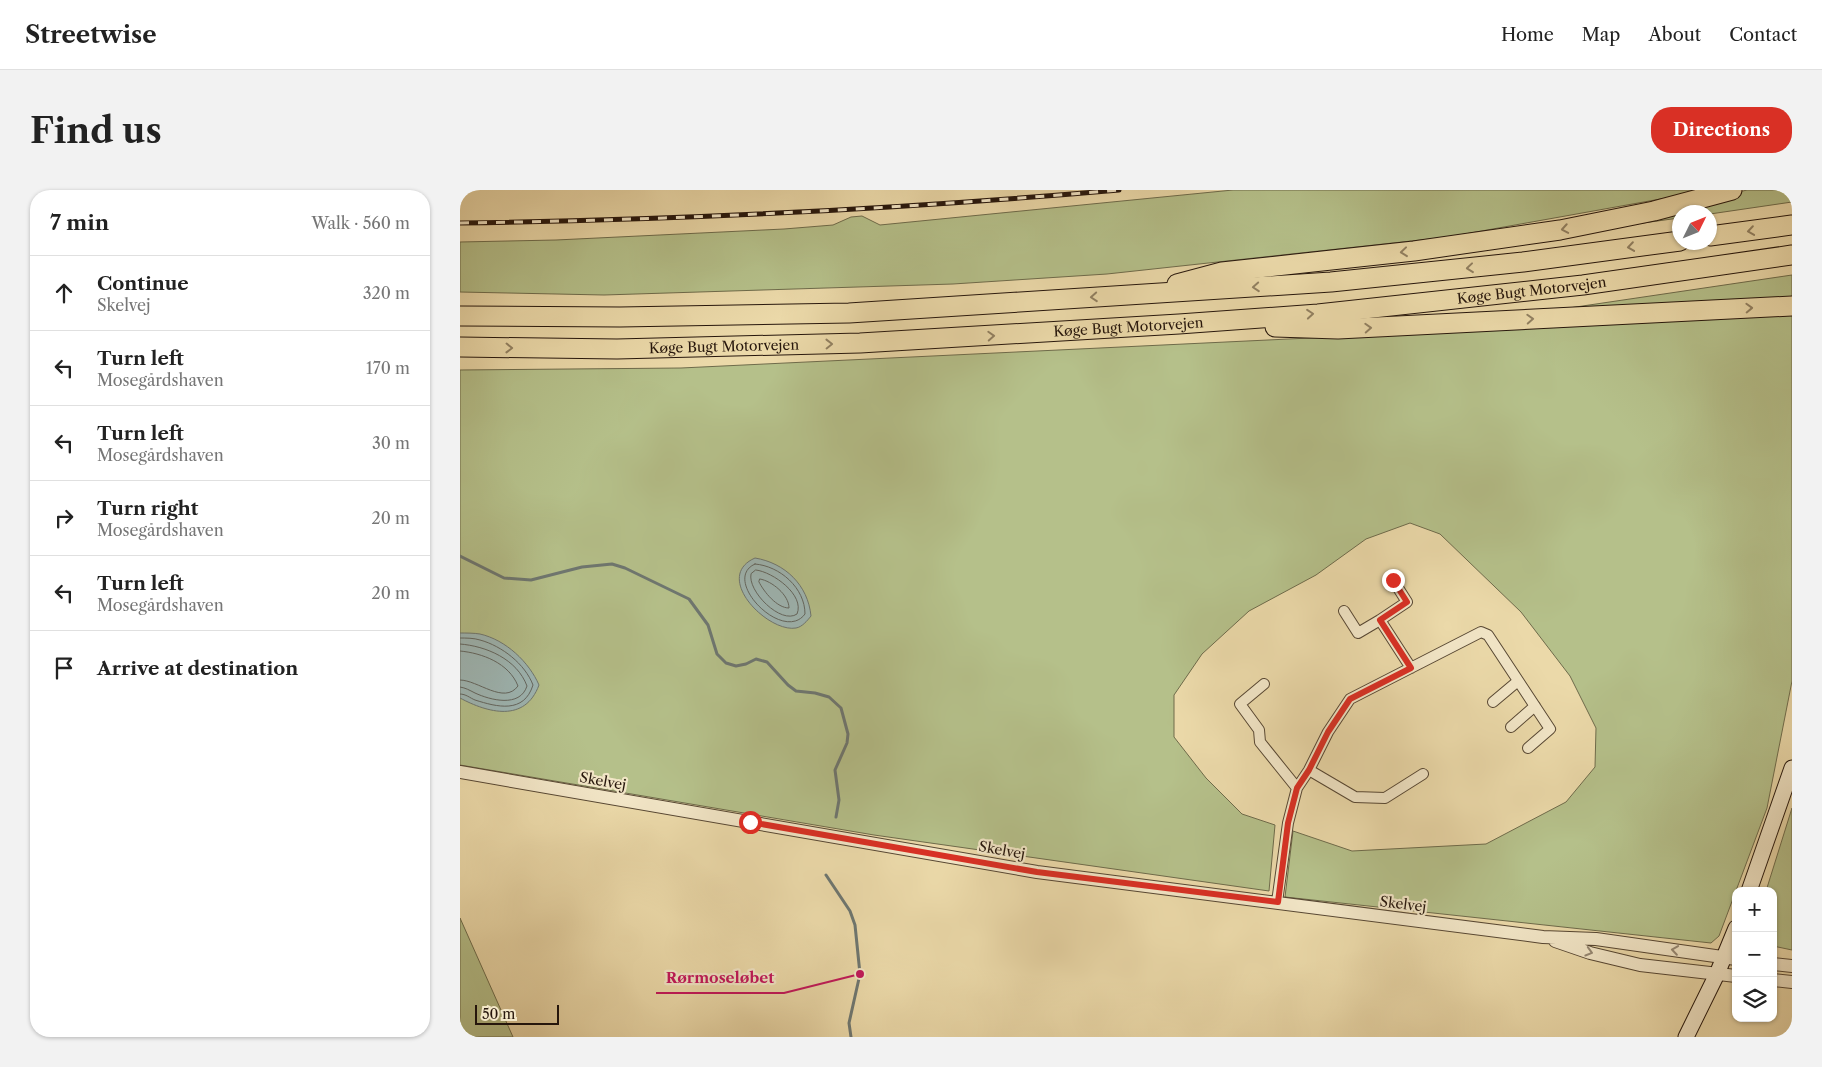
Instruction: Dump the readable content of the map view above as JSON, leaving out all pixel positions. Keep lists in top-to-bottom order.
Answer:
{
  "streets": {
    "highway": ["Køge Bugt Motorvejen"],
    "street": ["Skelvej"]
  },
  "places": ["Rørmoseløbet"],
  "scale_bar": "50 m",
  "north": "top right",
  "page": {
    "header": "Streetwise",
    "nav": [
      "Home",
      "Map",
      "About",
      "Contact"
    ],
    "buttons": "Directions",
    "title": "Find us",
    "heading": ["7 min", "Walk · 560 m"],
    "list": [
      ["Continue", "Skelvej", "320 m"],
      ["Turn left", "Mosegårdshaven", "170 m"],
      ["Turn left", "Mosegårdshaven", "30 m"],
      ["Turn right", "Mosegårdshaven", "20 m"],
      ["Turn left", "Mosegårdshaven", "20 m"],
      "Arrive at destination"
    ],
    "map_buttons": ["+", "−"],
    "scale": "50 m"
  }
}
